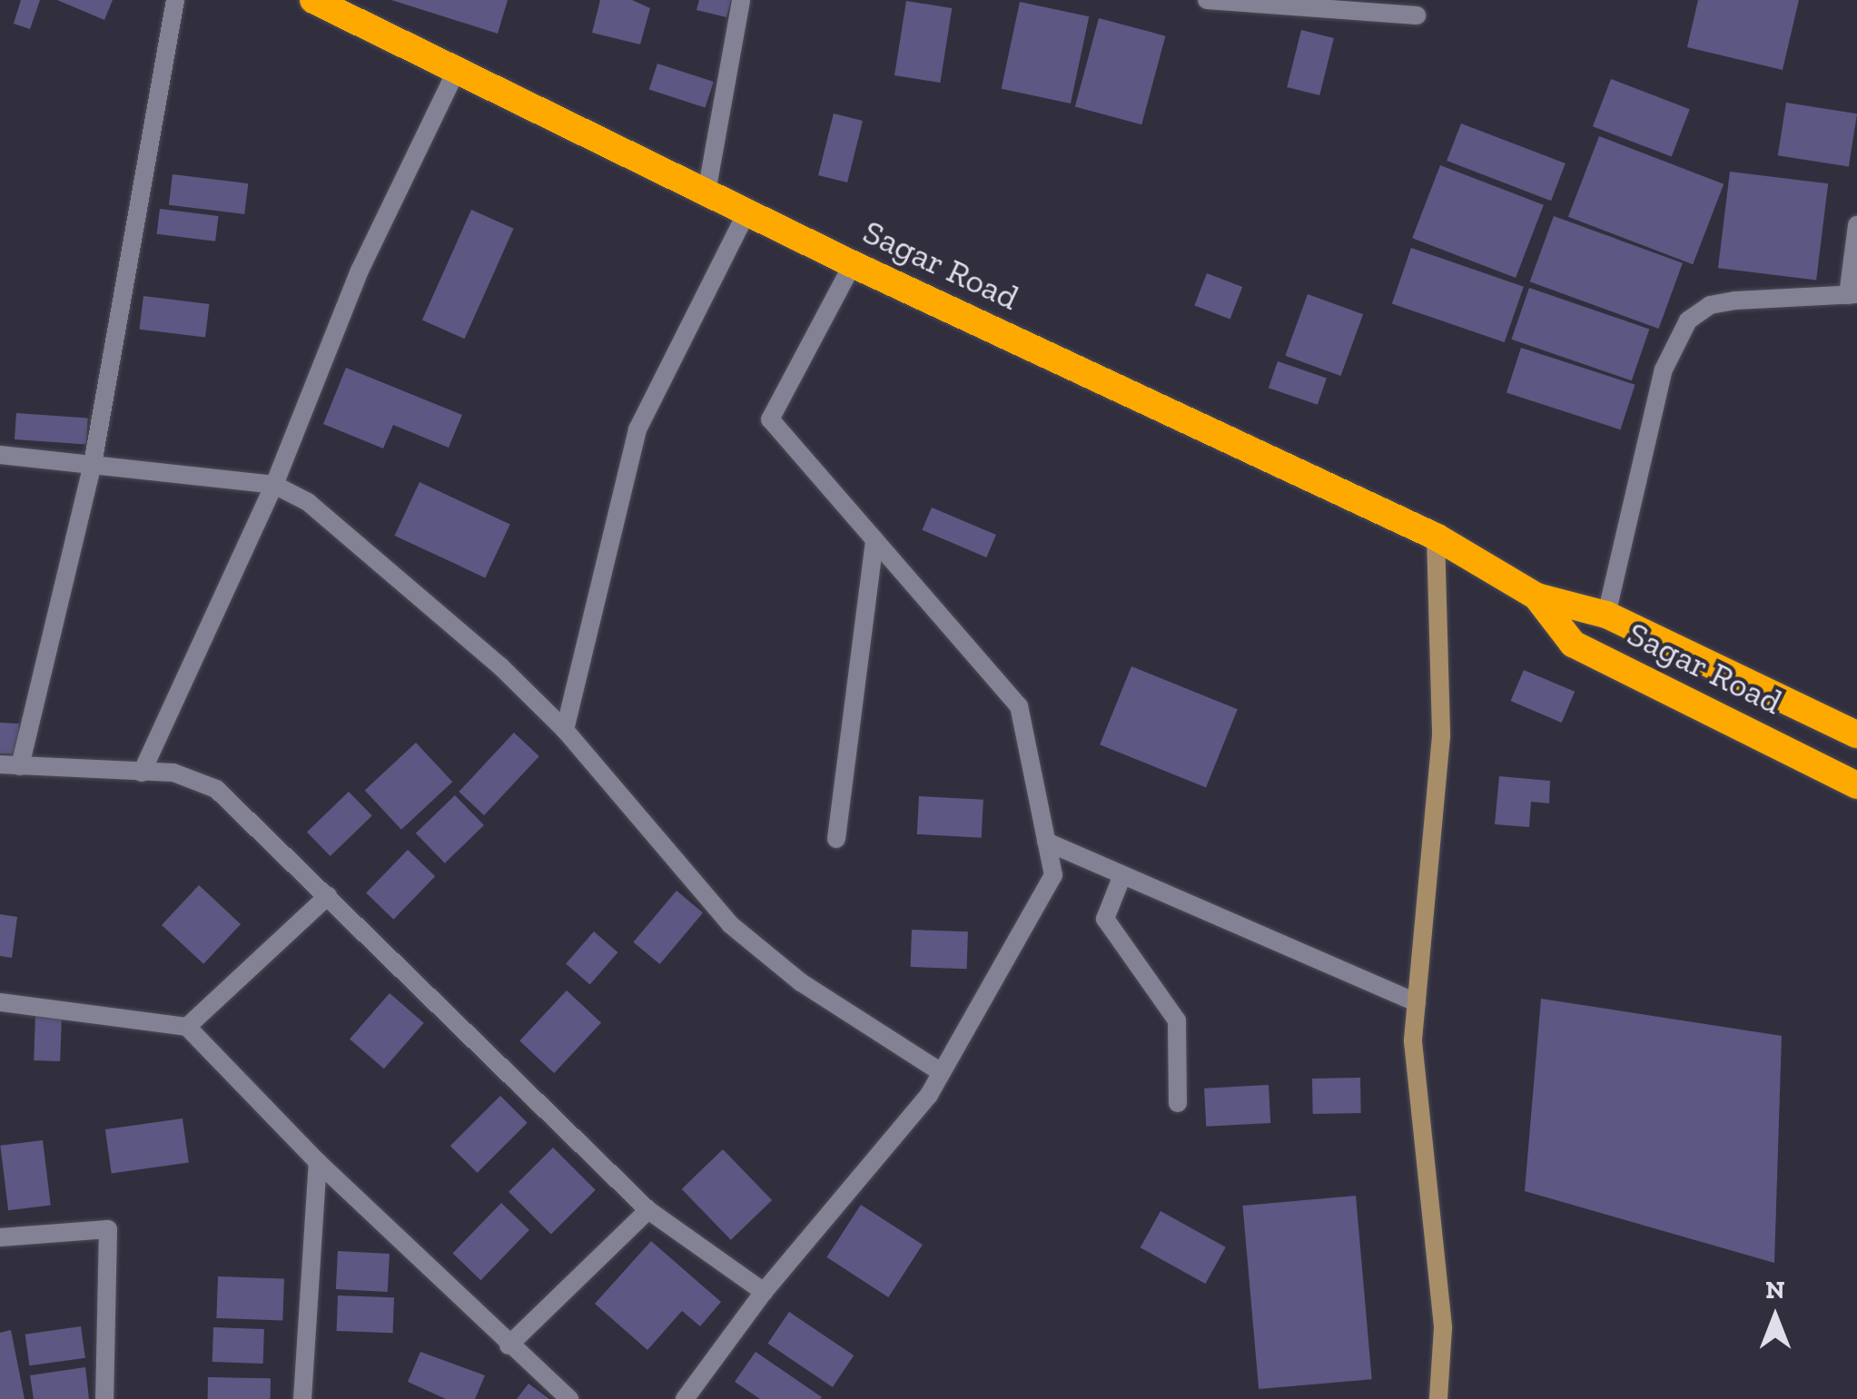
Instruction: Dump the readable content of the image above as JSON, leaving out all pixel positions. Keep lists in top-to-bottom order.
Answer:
{
  "streets": {
    "highway": ["Sagar Road"]
  },
  "north": "top"
}
